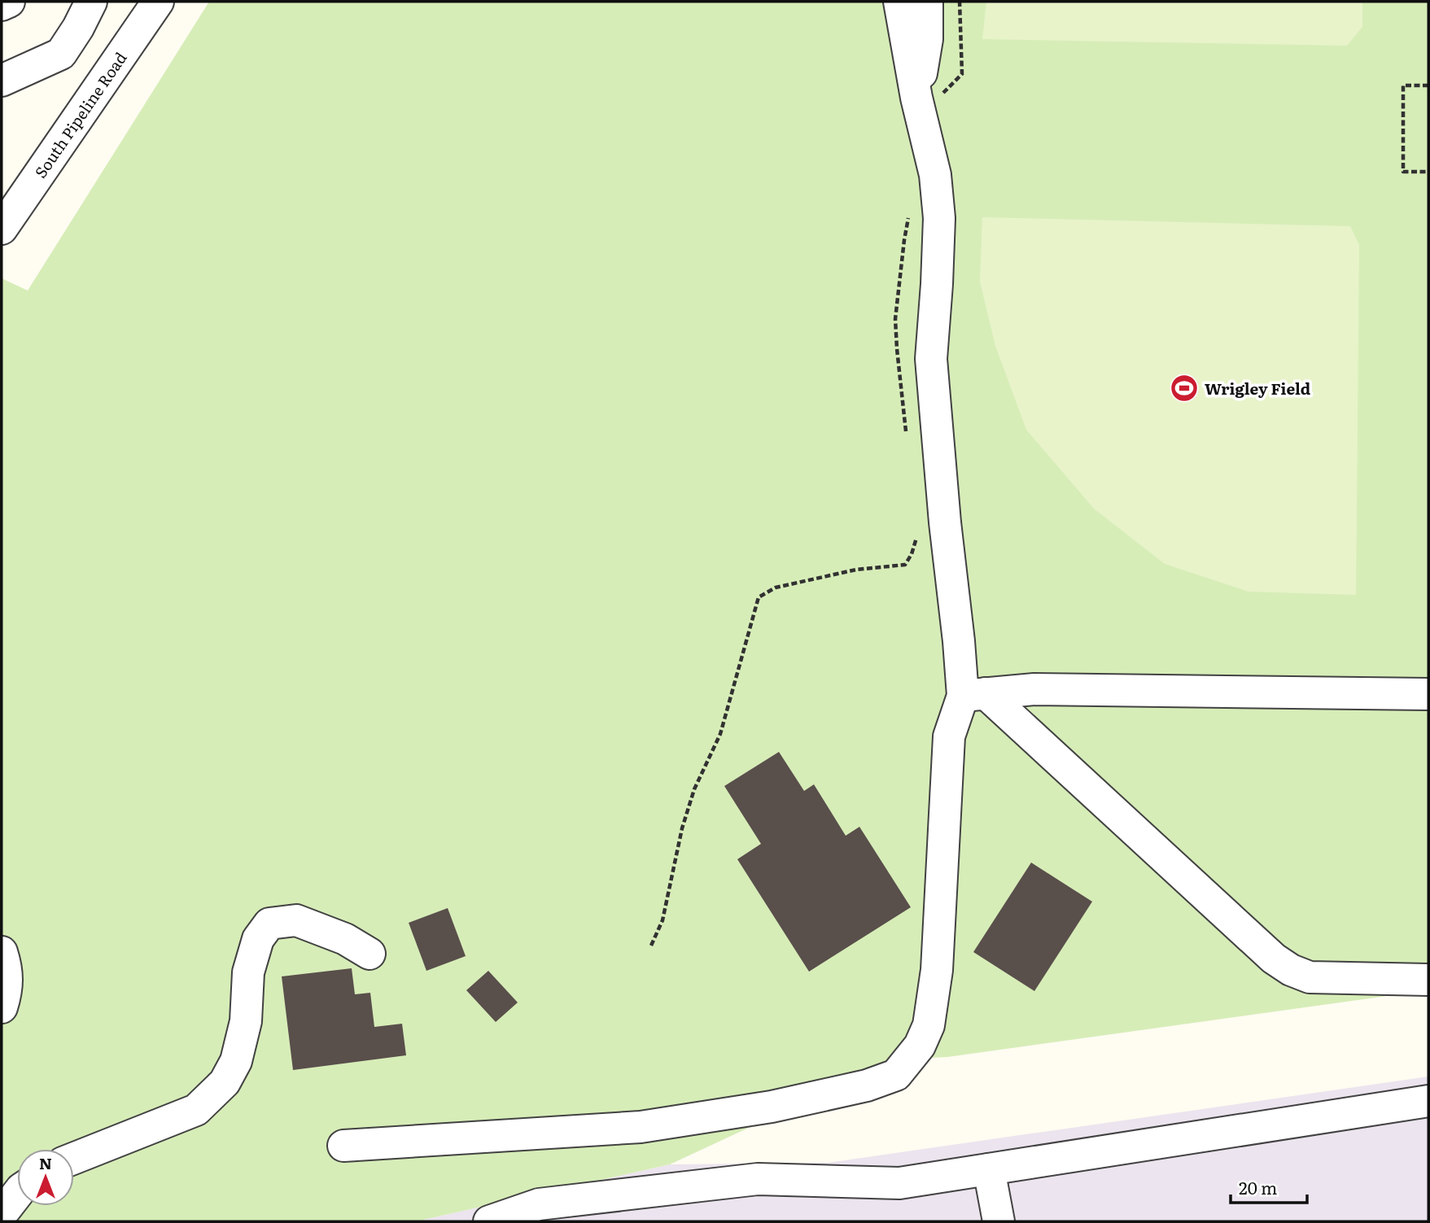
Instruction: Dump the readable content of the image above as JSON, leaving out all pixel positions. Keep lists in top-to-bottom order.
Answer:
{
  "streets": {
    "street": ["South Pipeline Road"]
  },
  "places": {
    "sports": ["Wrigley Field"]
  },
  "scale_bar": "20 m",
  "north": "top"
}
